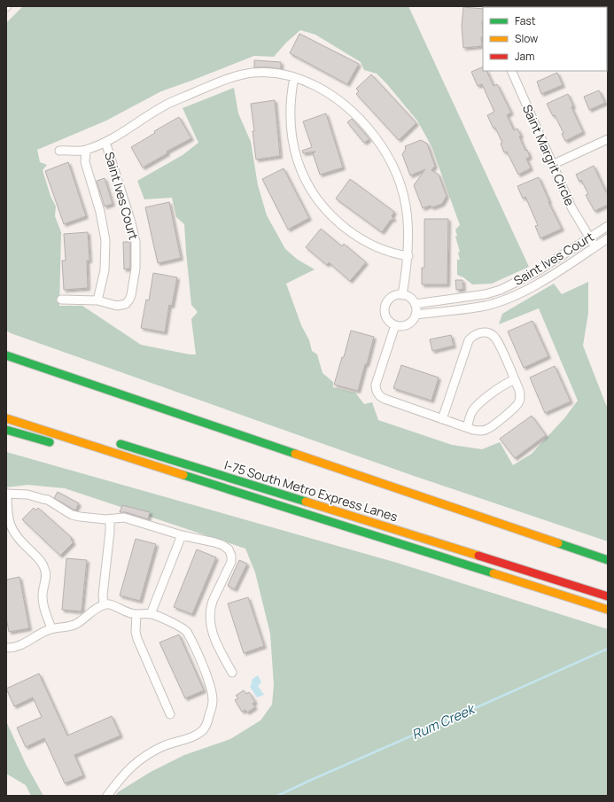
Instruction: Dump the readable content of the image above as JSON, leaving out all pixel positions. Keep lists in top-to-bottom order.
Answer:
{
  "streets": {
    "highway": ["I-75 South Metro Express Lanes"],
    "street": ["Saint Margrit Circle", "Saint Ives Court"]
  },
  "crossings": [
    ["Saint Margrit Circle", "Saint Ives Court"]
  ],
  "water": ["Rum Creek"],
  "legend": ["Fast", "Slow", "Jam"]
}
